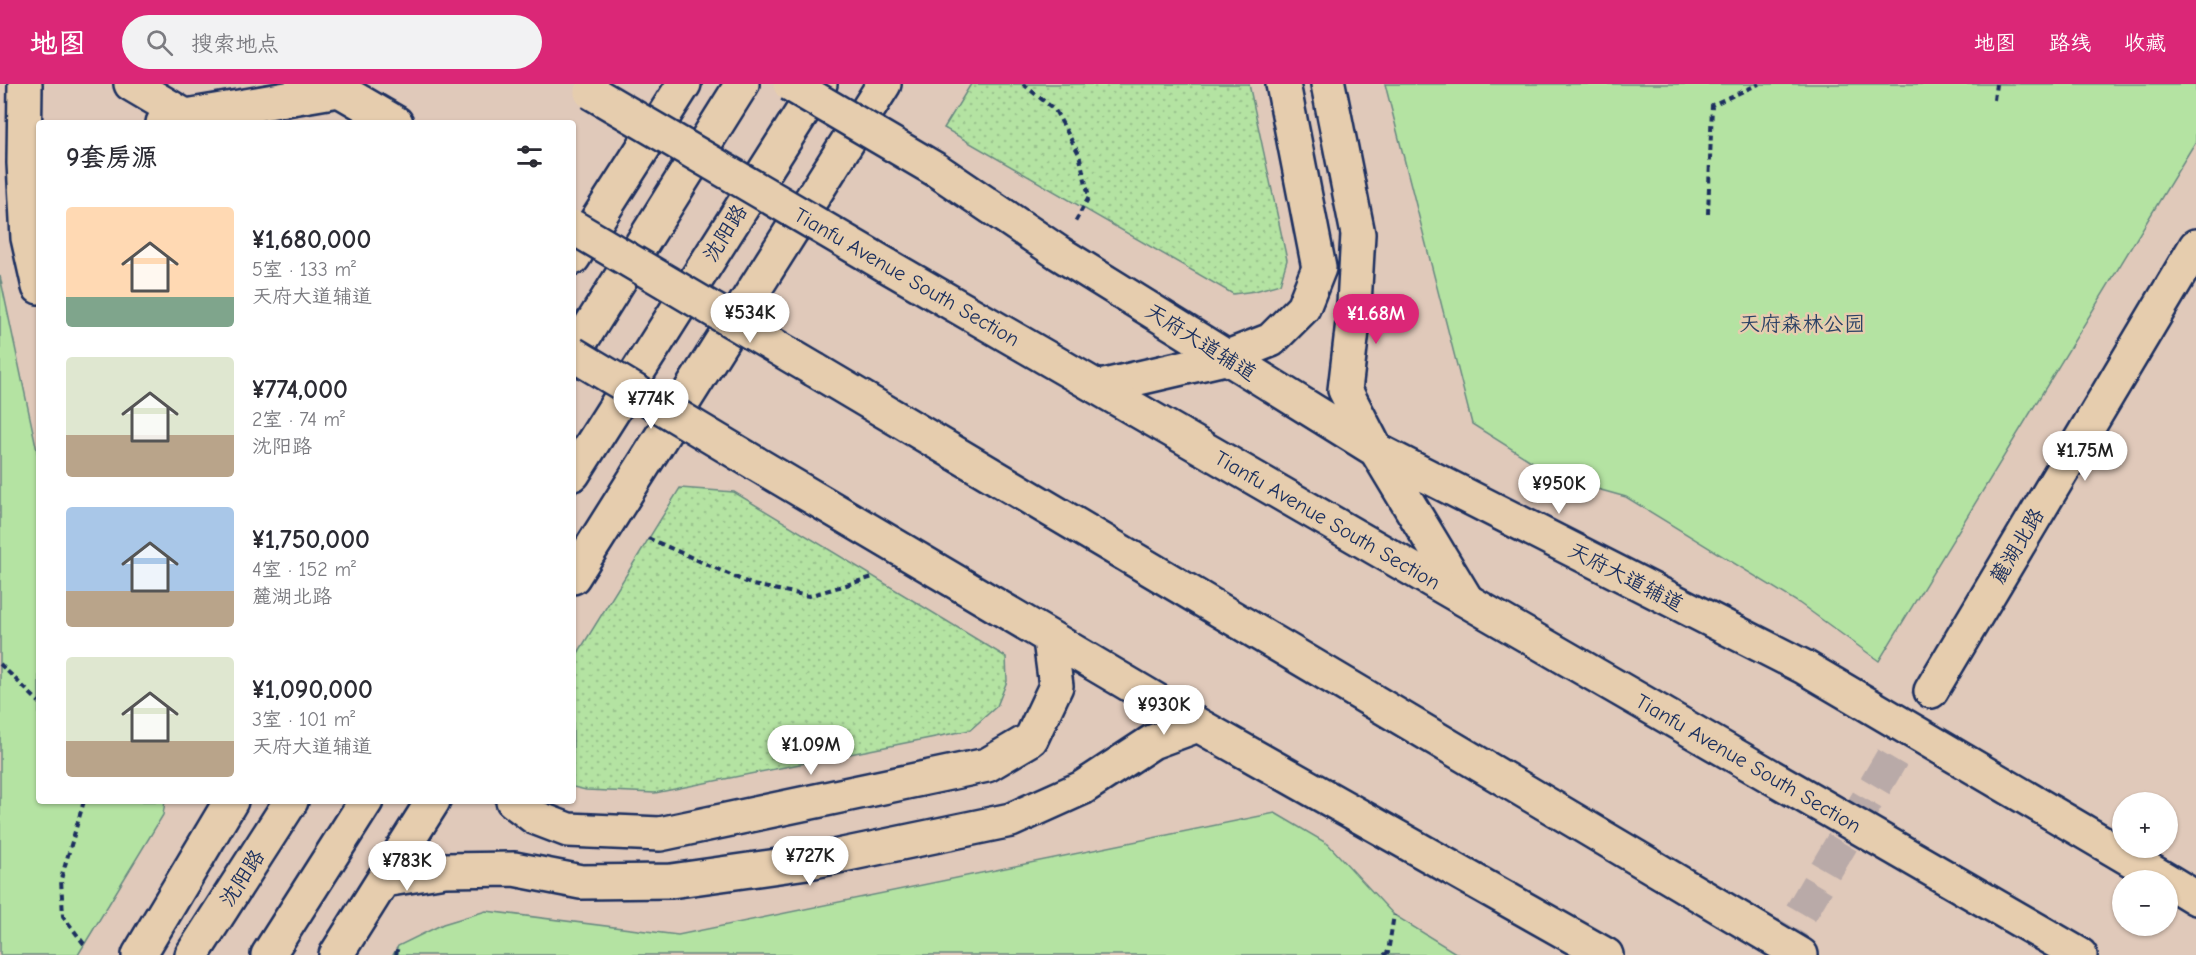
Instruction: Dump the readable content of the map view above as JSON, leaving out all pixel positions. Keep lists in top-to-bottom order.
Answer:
{
  "streets": {
    "main road": [
      "沈阳路",
      "Tianfu Avenue South Section",
      "天府大道辅道",
      "麓湖北路"
    ]
  },
  "parks": ["天府森林公园"],
  "page": {
    "header": "地图",
    "search": "搜索地点",
    "nav": ["地图", "路线", "收藏"],
    "heading": "9套房源",
    "list": [
      {
        "name": "¥1,680,000",
        "note": "5室 · 133 m² · 天府大道辅道"
      },
      {
        "name": "¥774,000",
        "note": "2室 · 74 m² · 沈阳路"
      },
      {
        "name": "¥1,750,000",
        "note": "4室 · 152 m² · 麓湖北路"
      },
      {
        "name": "¥1,090,000",
        "note": "3室 · 101 m² · 天府大道辅道"
      }
    ],
    "price": [
      "¥534K",
      "¥1.68M",
      "¥774K",
      "¥1.75M",
      "¥950K",
      "¥930K",
      "¥1.09M",
      "¥727K",
      "¥783K"
    ],
    "map_buttons": ["+", "−"]
  }
}
